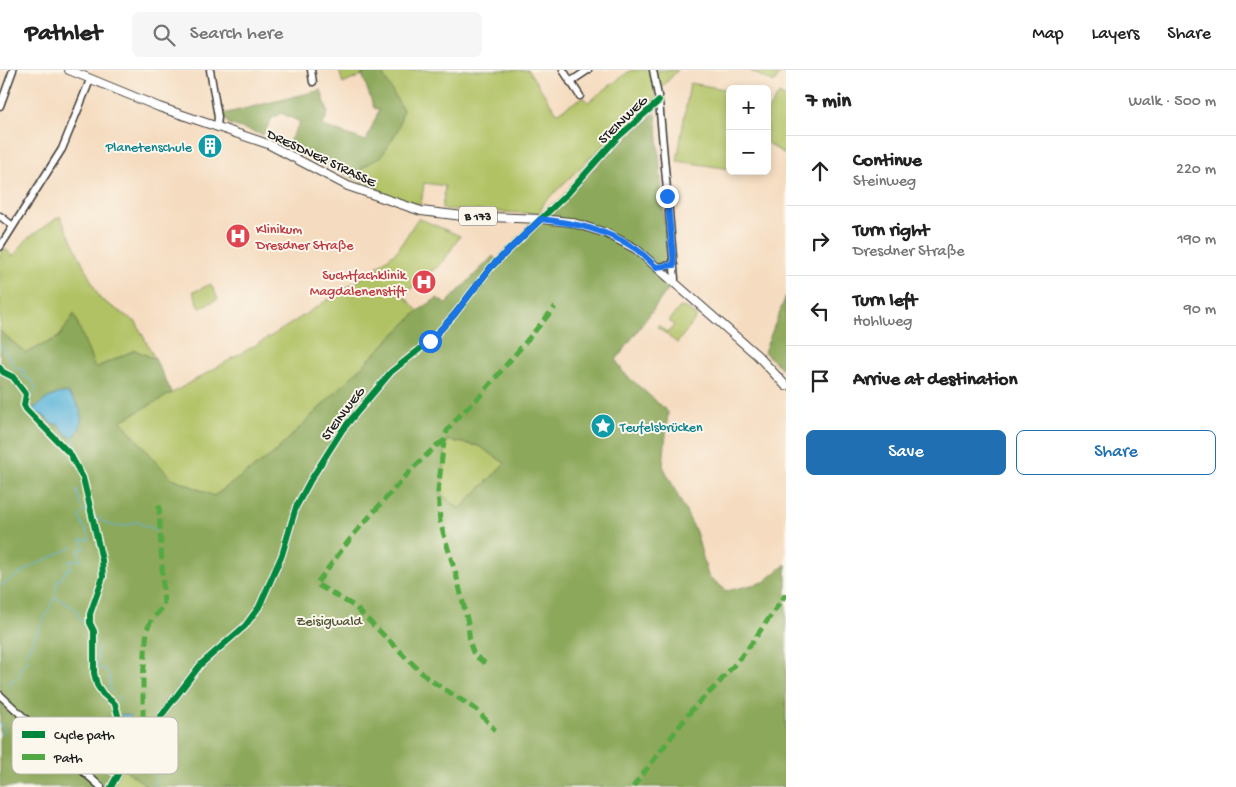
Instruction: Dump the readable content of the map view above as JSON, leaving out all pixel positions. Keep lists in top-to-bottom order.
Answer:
{
  "streets": {
    "main road": ["DRESDNER STRASSE", "B 173"],
    "street": ["STEINWEG"]
  },
  "crossings": [
    ["STEINWEG", "DRESDNER STRASSE"]
  ],
  "parks": ["Zeisigwald"],
  "places": {
    "building": ["Planetenschule"],
    "hospital": ["Klinikum Dresdner Straße", "Suchtfachklinik Magdalenenstift"],
    "place": ["Teufelsbrücken"]
  },
  "legend": ["Cycle path", "Path"],
  "page": {
    "header": "Pathlet",
    "search": "Search here",
    "nav": ["Map", "Layers", "Share"],
    "heading": ["7 min", "Walk · 500 m"],
    "map_buttons": ["+", "−"],
    "list": [
      ["Continue", "Steinweg", "220 m"],
      ["Turn right", "Dresdner Straße", "190 m"],
      ["Turn left", "Hohlweg", "90 m"],
      "Arrive at destination"
    ],
    "buttons": ["Save", "Share"]
  }
}
